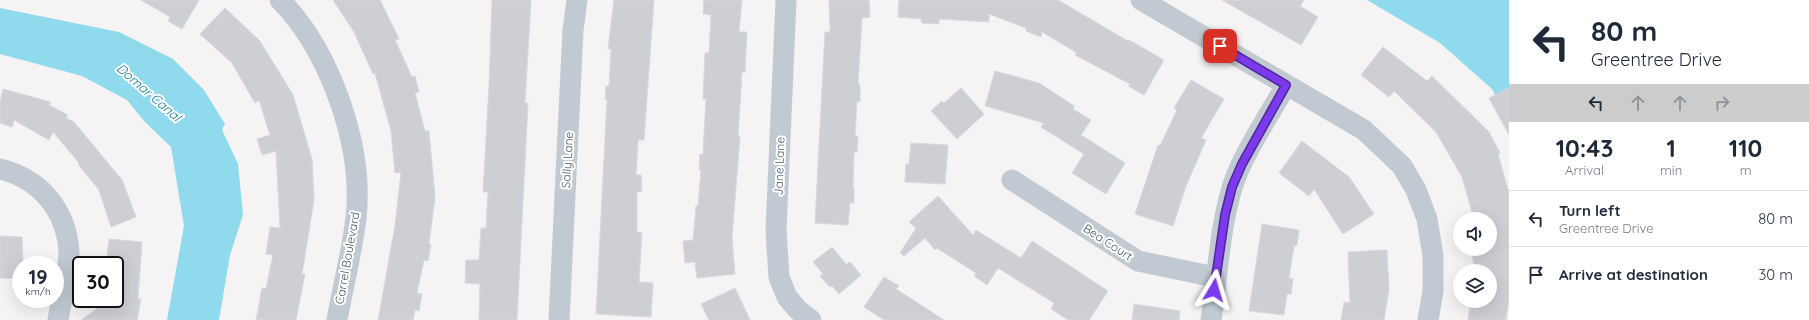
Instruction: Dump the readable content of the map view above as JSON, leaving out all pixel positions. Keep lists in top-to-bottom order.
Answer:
{
  "streets": {
    "street": [
      "Sally Lane",
      "Jane Lane",
      "Bea Court",
      "Carrel Boulevard"
    ]
  },
  "water": ["Domar Canal"],
  "page": {
    "turn": ["80 m", "Greentree Drive"],
    "eta": [
      "10:43",
      "Arrival",
      "1",
      "min",
      "110",
      "m"
    ],
    "list": [
      {
        "name": "Turn left",
        "note": "Greentree Drive",
        "value": "80 m"
      },
      {
        "name": "Arrive at destination",
        "value": "30 m"
      }
    ],
    "speed": "19 km/h",
    "limit": "30"
  }
}
